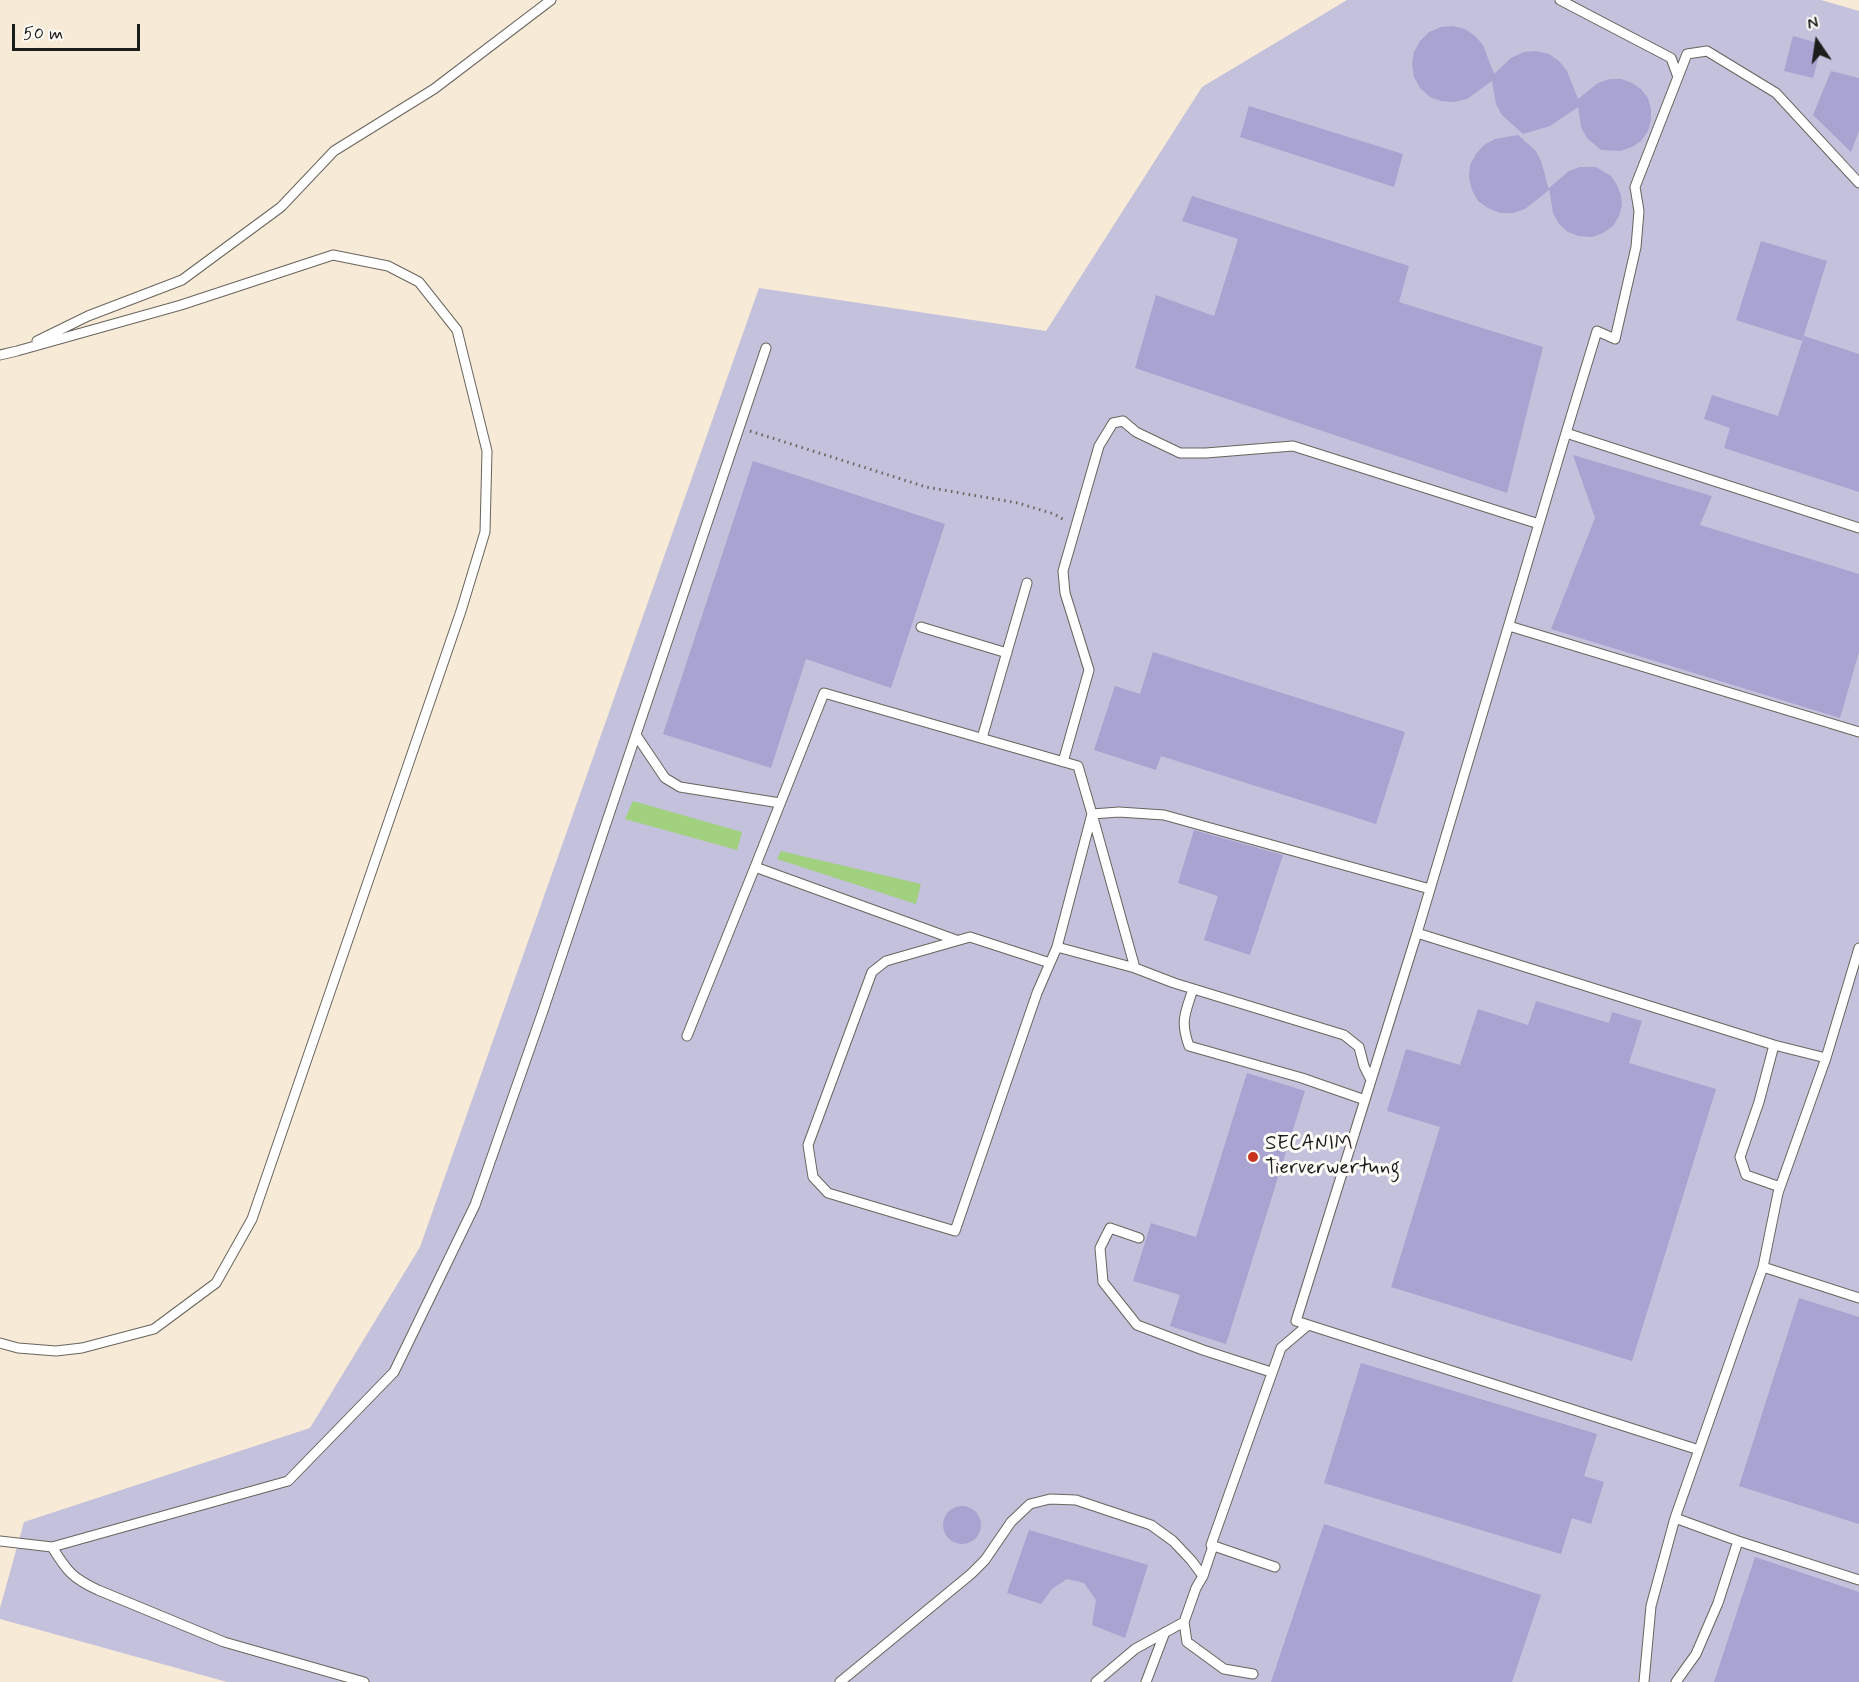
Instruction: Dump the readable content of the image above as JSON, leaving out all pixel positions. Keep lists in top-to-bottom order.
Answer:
{
  "places": ["SECANIM Tierverwertung"],
  "scale_bar": "50 m",
  "north": "top"
}
